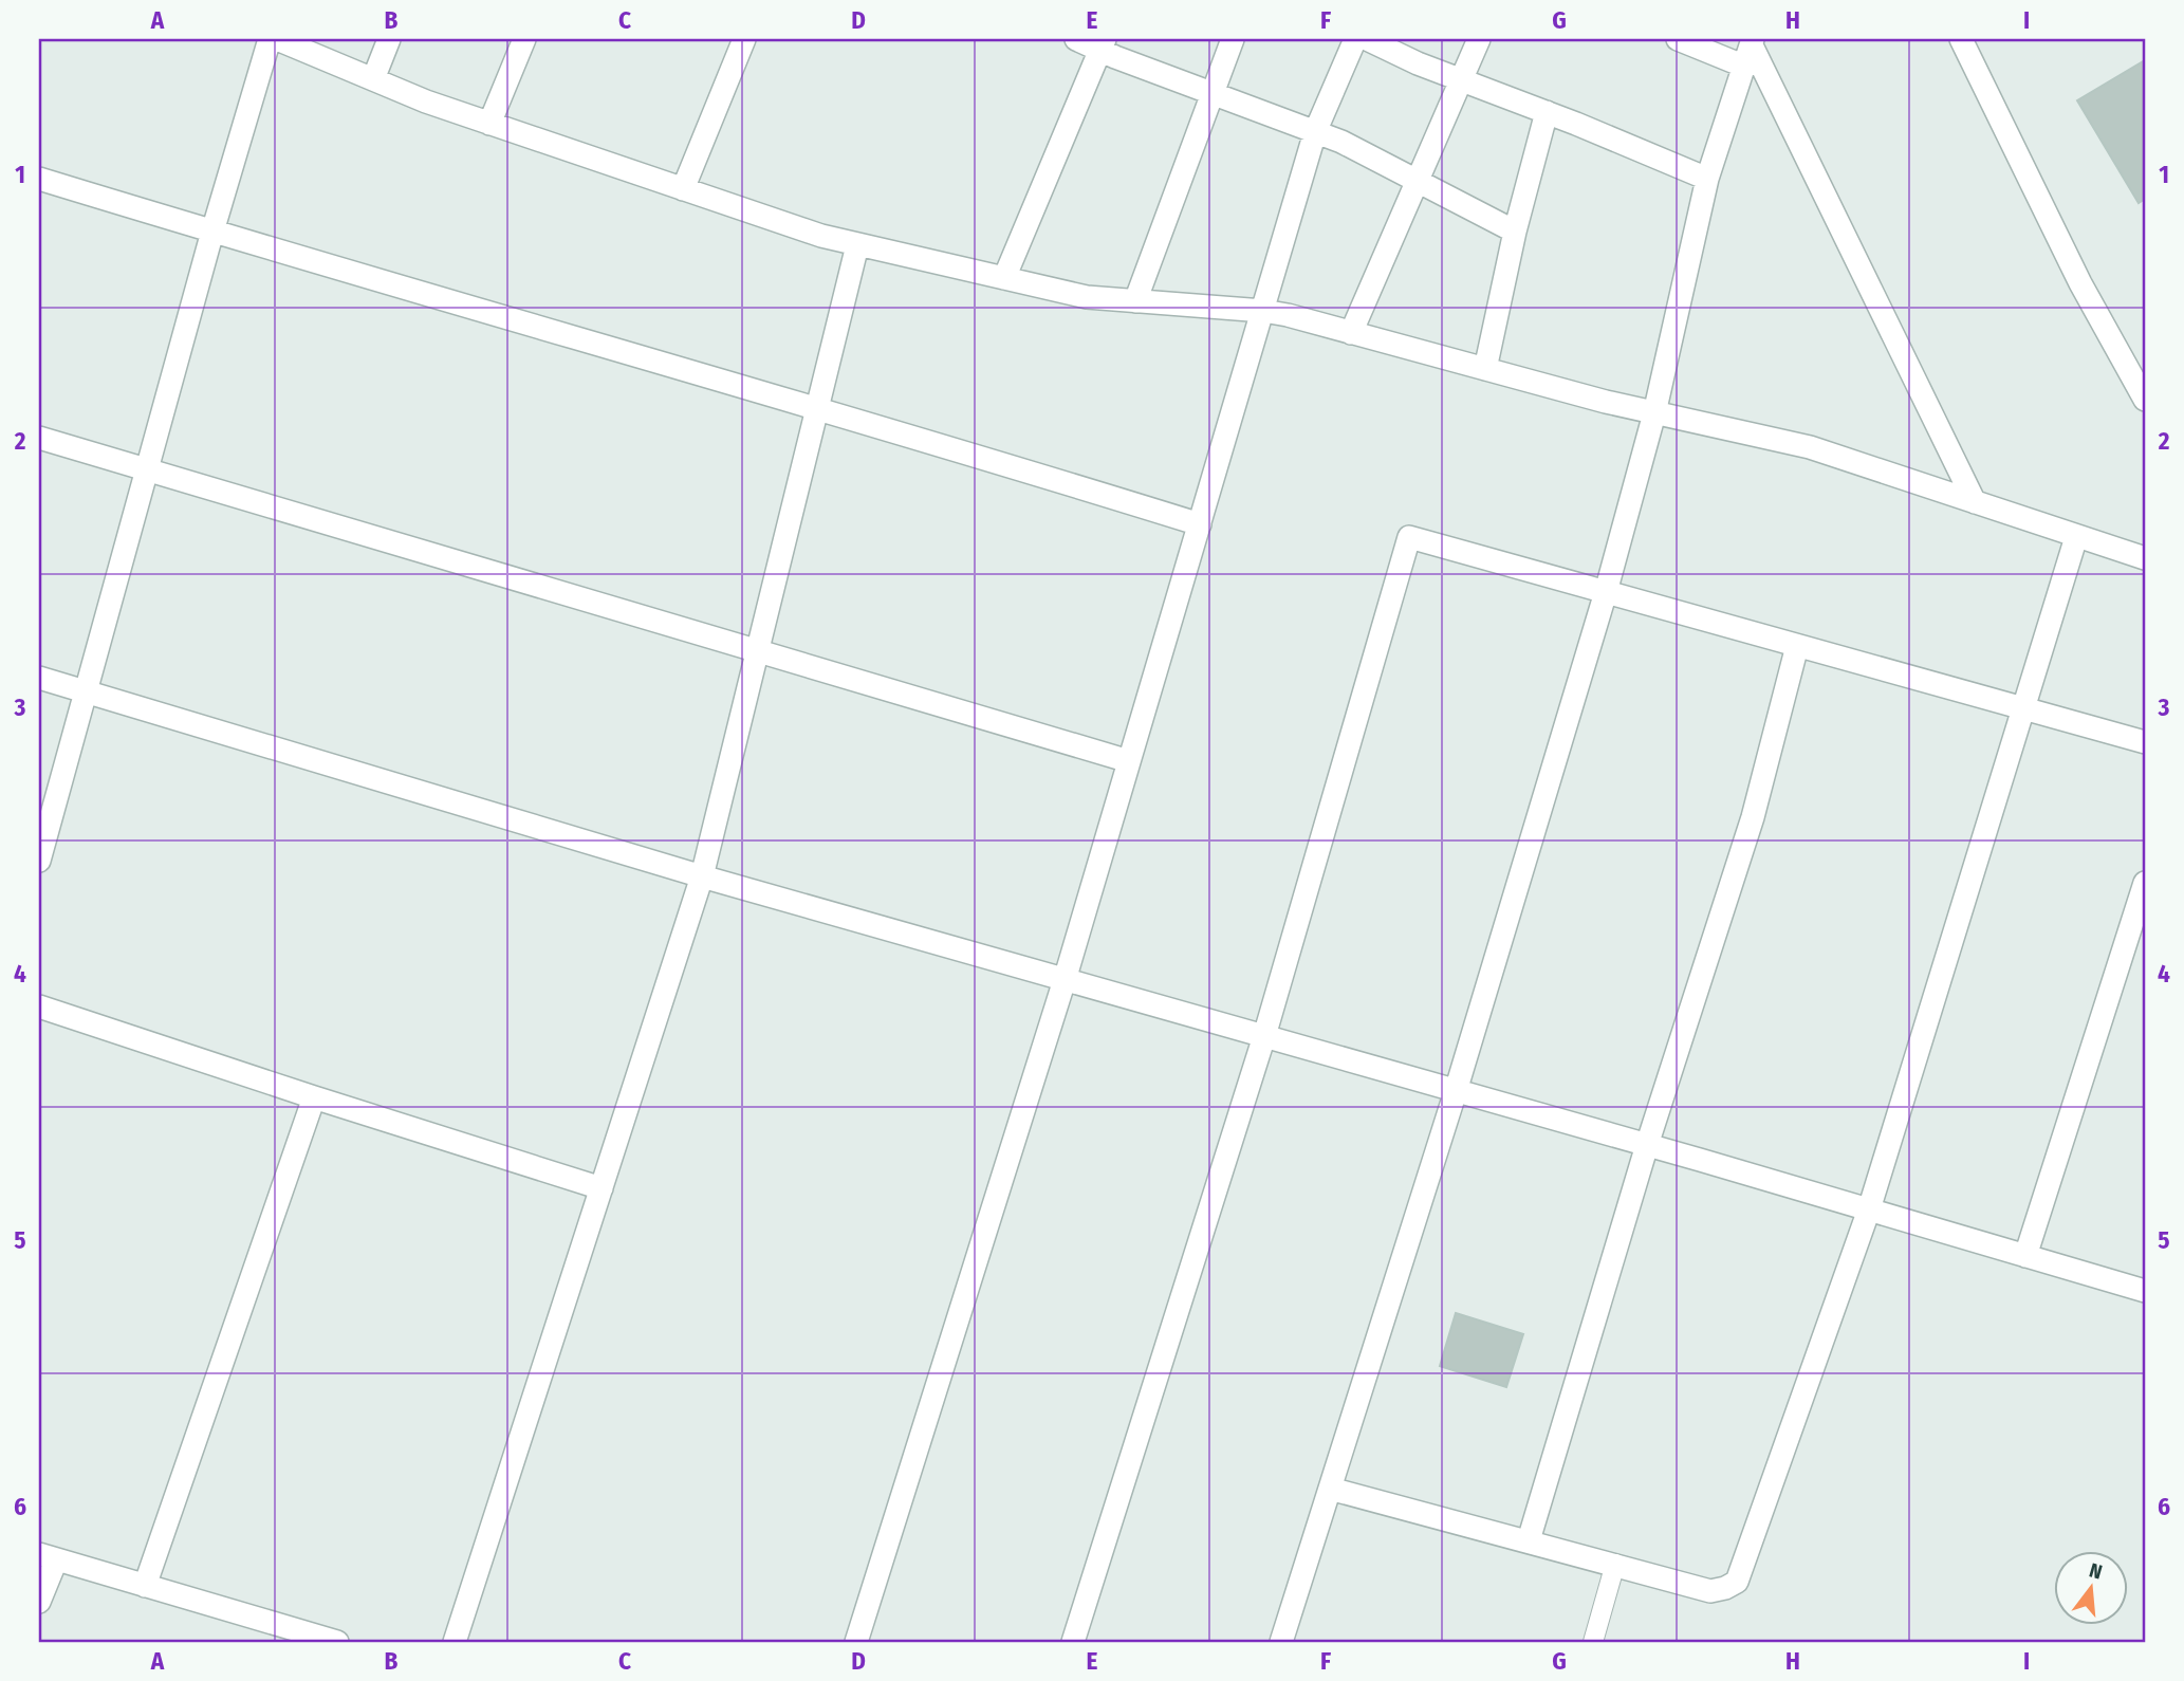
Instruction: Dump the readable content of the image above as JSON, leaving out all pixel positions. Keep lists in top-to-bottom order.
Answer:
{
  "north": "top",
  "grid": {
    "columns": [
      "A",
      "B",
      "C",
      "D",
      "E",
      "F",
      "G",
      "H",
      "I"
    ],
    "rows": [
      "1",
      "2",
      "3",
      "4",
      "5",
      "6"
    ]
  }
}
